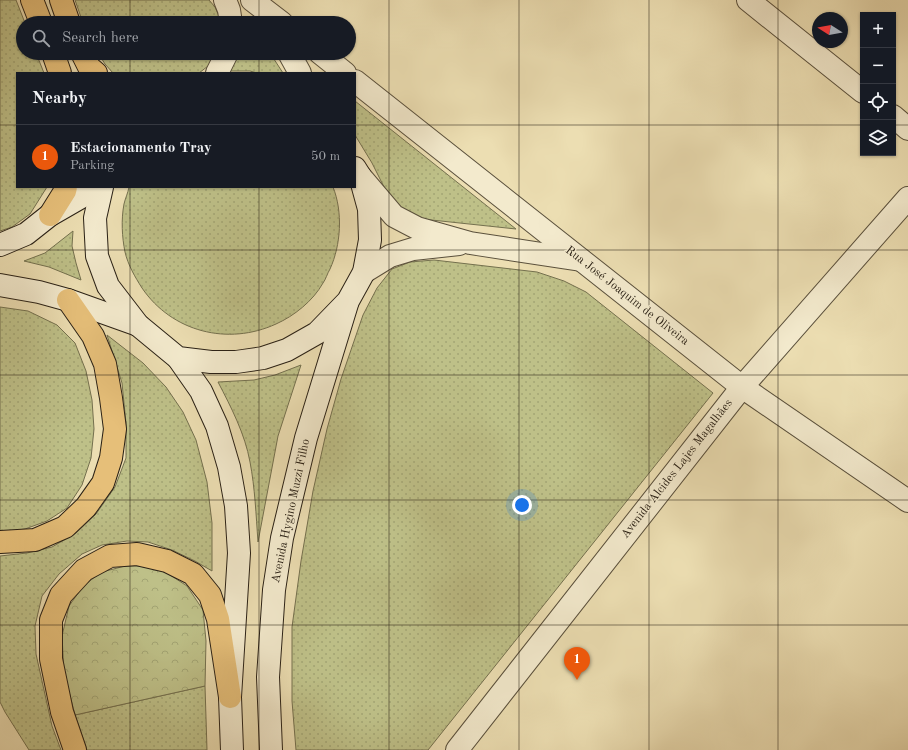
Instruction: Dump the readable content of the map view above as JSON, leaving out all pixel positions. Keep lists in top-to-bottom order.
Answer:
{
  "streets": {
    "street": ["Rua José Joaquim de Oliveira", "Avenida Alcides Lajes Magalhães", "Avenida Hygino Muzzi Filho"]
  },
  "crossings": [
    ["Rua José Joaquim de Oliveira", "Avenida Alcides Lajes Magalhães"]
  ],
  "north": "left",
  "page": {
    "map_buttons": ["+", "−"],
    "search": "Search here",
    "heading": "Nearby",
    "list": [
      {
        "mark": "1",
        "name": "Estacionamento Tray",
        "note": "Parking",
        "value": "50 m"
      }
    ],
    "pins": "1"
  }
}
